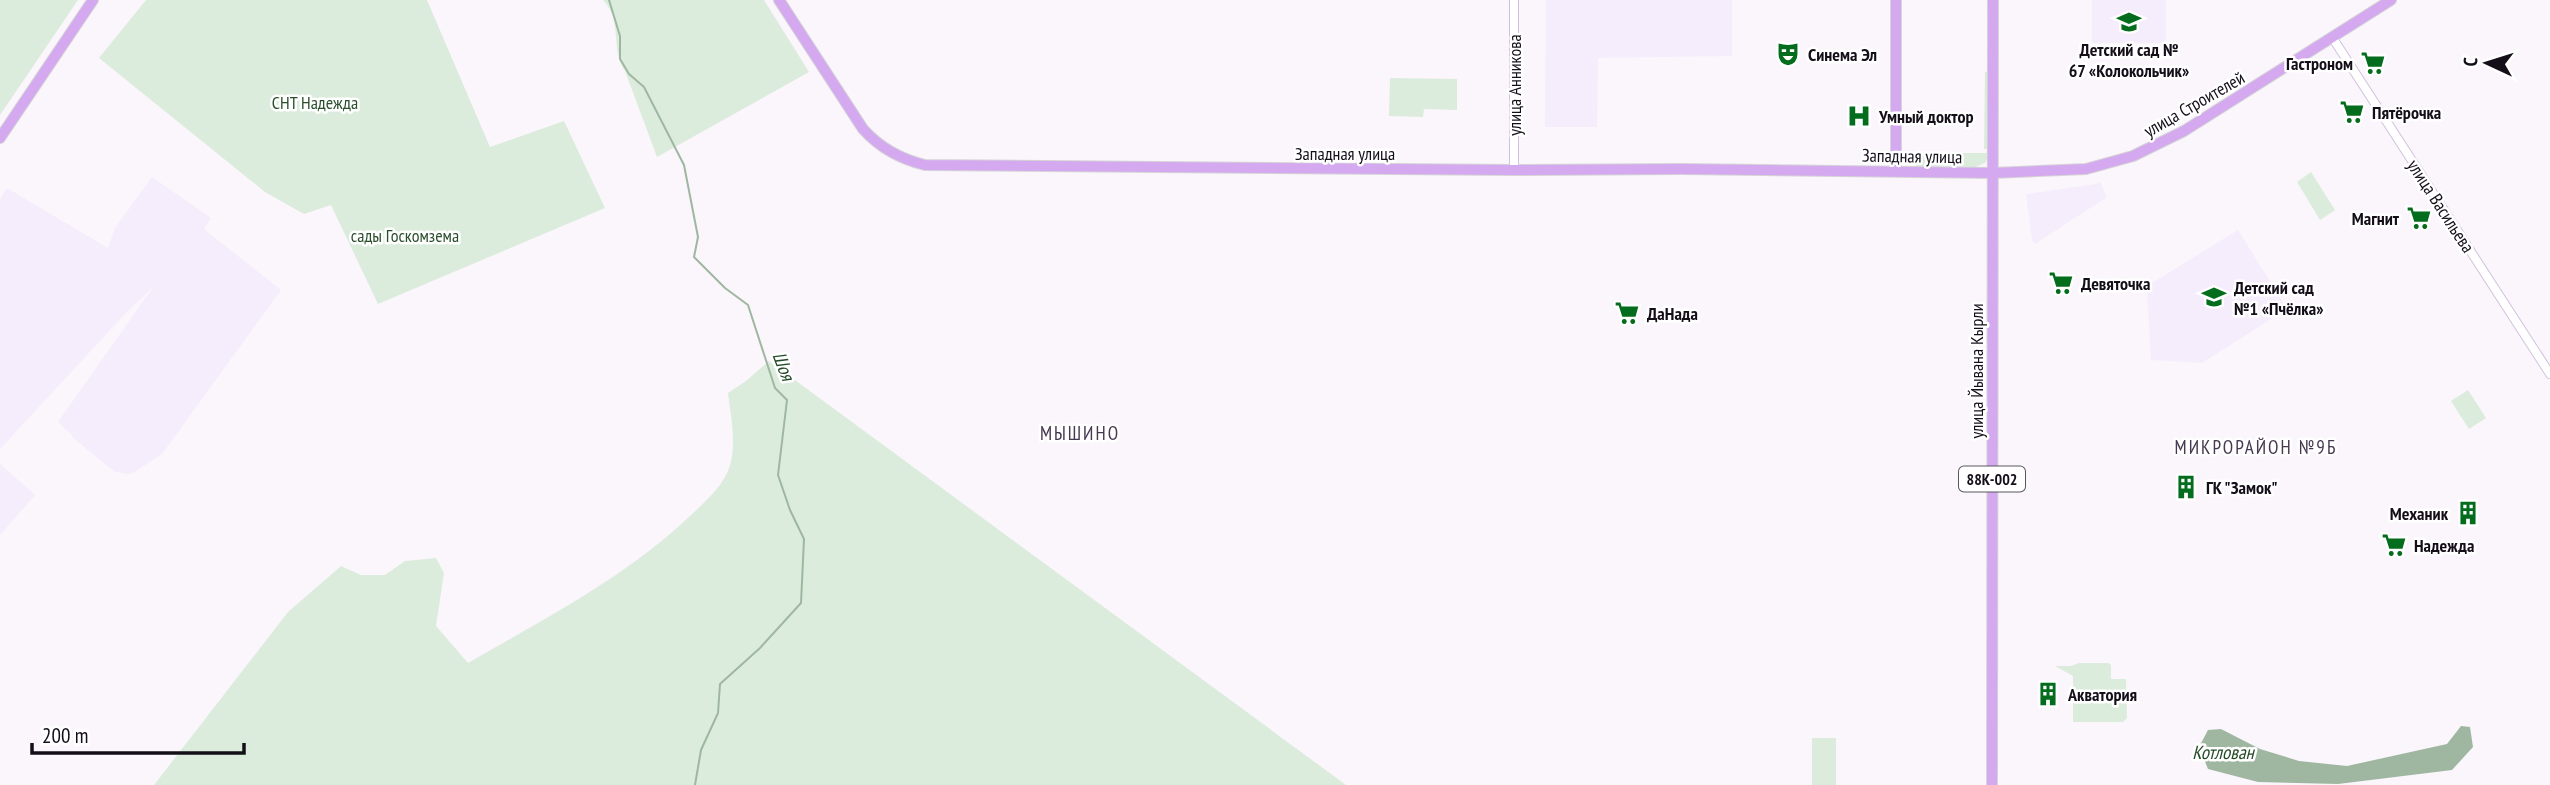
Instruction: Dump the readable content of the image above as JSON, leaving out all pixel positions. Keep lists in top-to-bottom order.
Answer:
{
  "streets": {
    "main road": [
      "улица Строителей",
      "Западная улица",
      "улица Йывана Кырли",
      "88К-002"
    ],
    "street": ["улица Анникова", "улица Васильева"]
  },
  "crossings": [
    ["улица Анникова", "Западная улица"],
    ["улица Строителей", "Западная улица"],
    ["улица Строителей", "улица Васильева"],
    ["улица Строителей", "улица Йывана Кырли"],
    ["Западная улица", "улица Йывана Кырли"]
  ],
  "districts": ["МЫШИНО", "МИКРОРАЙОН №9Б"],
  "water": ["Шоя", "Котлован"],
  "parks": ["СНТ Надежда", "сады Госкомзема"],
  "places": {
    "school or university": ["Детский сад № 67 «Колокольчик»", "Детский сад №1 «Пчёлка»"],
    "theatre": ["Синема Эл"],
    "supermarket": [
      "Гастроном",
      "Пятёрочка",
      "Магнит",
      "Девяточка",
      "ДаНада",
      "Надежда"
    ],
    "hospital": ["Умный доктор"],
    "building": ["ГК \"Замок\"", "Механик", "Акватория"]
  },
  "scale_bar": "200 m",
  "north": "left"
}
